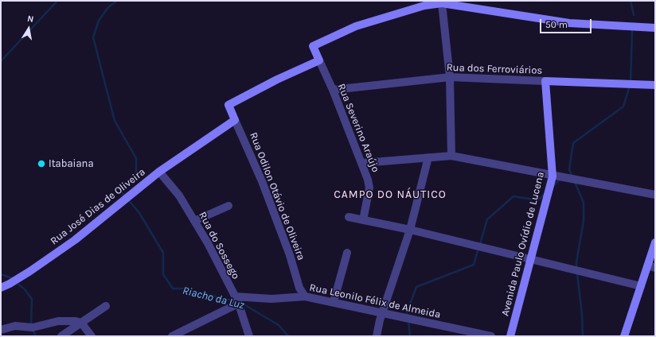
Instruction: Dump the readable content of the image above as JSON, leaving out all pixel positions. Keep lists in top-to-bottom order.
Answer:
{
  "streets": {
    "street": [
      "Rua dos Ferroviários",
      "Rua Severino Araújo",
      "Rua Odilon Otávio de Oliveira",
      "Rua José Dias de Oliveira",
      "Avenida Paulo Ovídio de Lucena",
      "Rua do Sossego",
      "Rua Leonilo Félix de Almeida"
    ]
  },
  "crossings": [
    ["Rua dos Ferroviários", "Rua Severino Araújo"],
    ["Rua dos Ferroviários", "Avenida Paulo Ovídio de Lucena"],
    ["Rua Severino Araújo", "Rua Odilon Otávio de Oliveira"],
    ["Rua Odilon Otávio de Oliveira", "Rua José Dias de Oliveira"],
    ["Rua Odilon Otávio de Oliveira", "Rua Leonilo Félix de Almeida"],
    ["Rua José Dias de Oliveira", "Rua do Sossego"],
    ["Rua do Sossego", "Rua Leonilo Félix de Almeida"]
  ],
  "districts": ["CAMPO DO NÁUTICO"],
  "water": ["Riacho da Luz"],
  "places": ["Itabaiana"],
  "scale_bar": "50 m",
  "north": "top"
}
